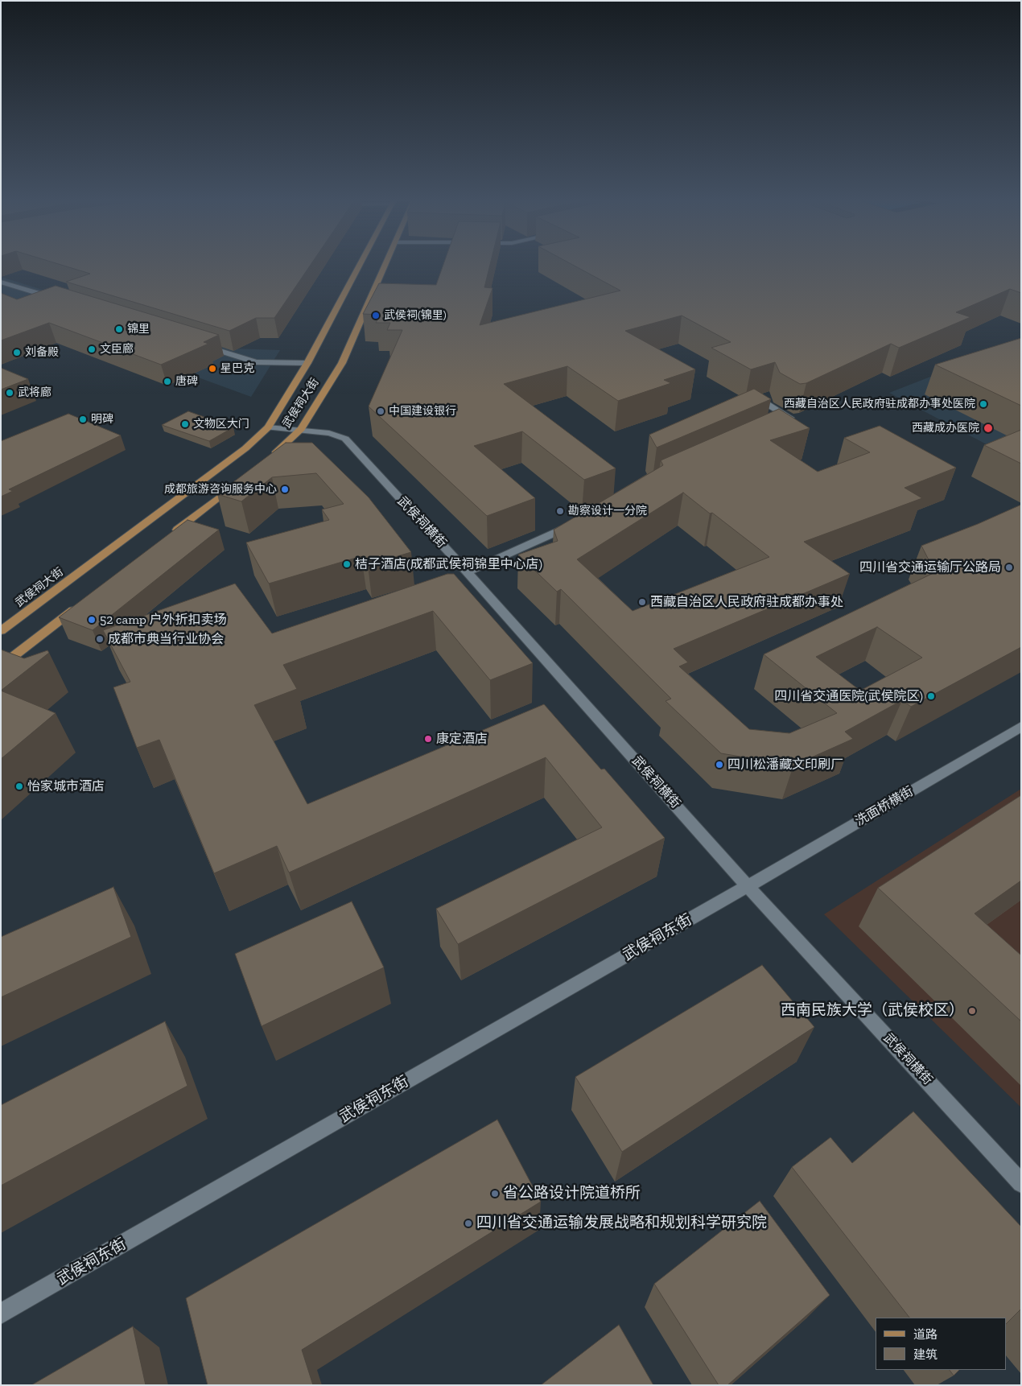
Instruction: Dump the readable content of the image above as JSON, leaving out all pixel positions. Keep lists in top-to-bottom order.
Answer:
{
  "streets": {
    "main road": ["武侯祠大街"],
    "street": ["武侯祠横街", "洗面桥横街", "武侯祠东街"]
  },
  "crossings": [
    ["武侯祠大街", "武侯祠横街"],
    ["武侯祠横街", "洗面桥横街"],
    ["武侯祠横街", "武侯祠东街"],
    ["洗面桥横街", "武侯祠东街"]
  ],
  "places": [
    "武侯祠(锦里)",
    "锦里",
    "文臣廊",
    "刘备殿",
    "星巴克",
    "唐碑",
    "武将廊",
    "西藏自治区人民政府驻成都办事处医院",
    "中国建设银行",
    "明碑",
    "文物区大门",
    "西藏成办医院",
    "成都旅游咨询服务中心",
    "勘察设计一分院",
    "桔子酒店(成都武侯祠锦里中心店)",
    "四川省交通运输厅公路局",
    "西藏自治区人民政府驻成都办事处",
    "52 camp 户外折扣卖场",
    "成都市典当行业协会",
    "四川省交通医院(武侯院区)",
    "康定酒店",
    "四川松潘藏文印刷厂",
    "怡家城市酒店",
    "西南民族大学（武侯校区）",
    "省公路设计院道桥所",
    "四川省交通运输发展战略和规划科学研究院"
  ],
  "legend": ["道路", "建筑"]
}
